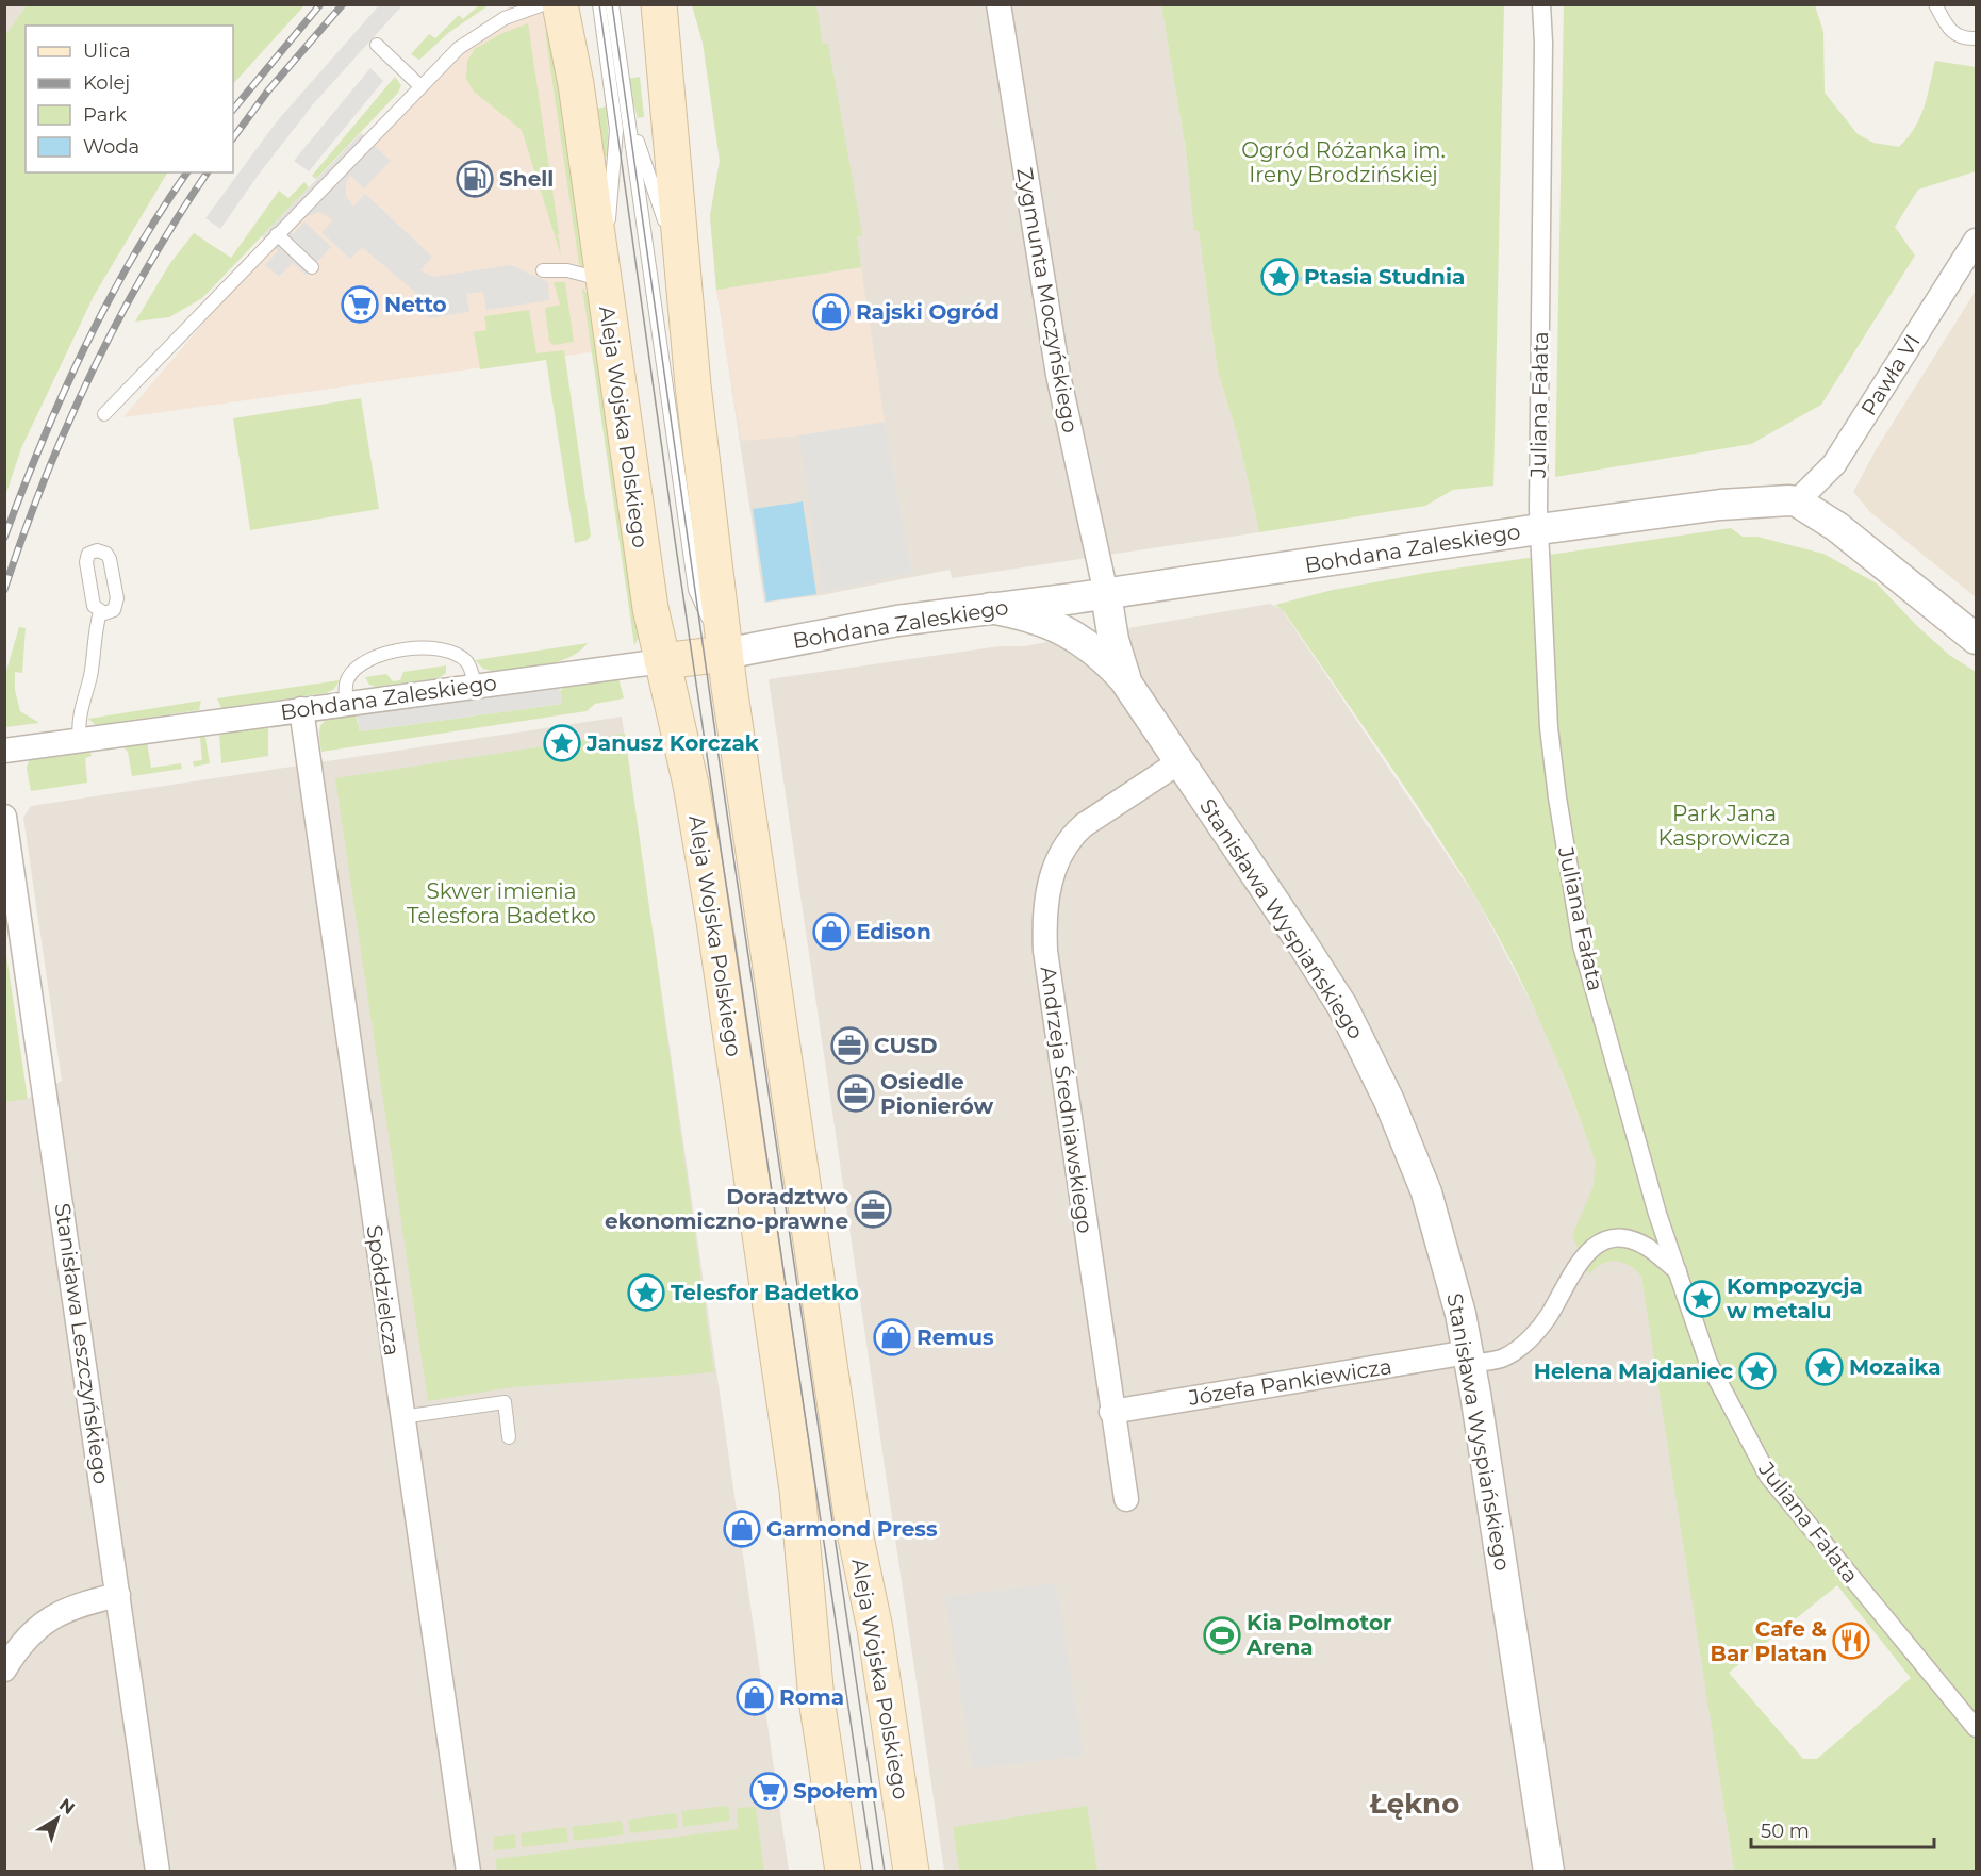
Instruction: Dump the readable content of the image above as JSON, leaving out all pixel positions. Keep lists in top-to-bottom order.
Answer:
{
  "streets": {
    "main road": ["Aleja Wojska Polskiego", "Bohdana Zaleskiego"],
    "street": [
      "Zygmunta Moczyńskiego",
      "Pawła VI",
      "Juliana Fałata",
      "Stanisława Wyspiańskiego",
      "Andrzeja Średniawskiego",
      "Spółdzielcza",
      "Stanisława Leszczyńskiego",
      "Józefa Pankiewicza"
    ]
  },
  "crossings": [
    ["Zygmunta Moczyńskiego", "Bohdana Zaleskiego"],
    ["Zygmunta Moczyńskiego", "Stanisława Wyspiańskiego"],
    ["Pawła VI", "Bohdana Zaleskiego"],
    ["Juliana Fałata", "Bohdana Zaleskiego"],
    ["Aleja Wojska Polskiego", "Bohdana Zaleskiego"],
    ["Bohdana Zaleskiego", "Stanisława Wyspiańskiego"],
    ["Bohdana Zaleskiego", "Spółdzielcza"],
    ["Stanisława Wyspiańskiego", "Andrzeja Średniawskiego"],
    ["Stanisława Wyspiańskiego", "Józefa Pankiewicza"],
    ["Andrzeja Średniawskiego", "Józefa Pankiewicza"]
  ],
  "districts": ["Łękno"],
  "parks": ["Ogród Różanka im. Ireny Brodzińskiej", "Park Jana Kasprowicza", "Skwer imienia Telesfora Badetko"],
  "places": {
    "fuel station": ["Shell"],
    "place": [
      "Ptasia Studnia",
      "Janusz Korczak",
      "Telesfor Badetko",
      "Kompozycja w metalu",
      "Mozaika",
      "Helena Majdaniec"
    ],
    "supermarket": ["Netto", "Społem"],
    "shop": [
      "Rajski Ogród",
      "Edison",
      "Remus",
      "Garmond Press",
      "Roma"
    ],
    "office": ["CUSD", "Osiedle Pionierów", "Doradztwo ekonomiczno-prawne"],
    "sports": ["Kia Polmotor Arena"],
    "restaurant": ["Cafe & Bar Platan"]
  },
  "legend": [
    "Ulica",
    "Kolej",
    "Park",
    "Woda"
  ],
  "scale_bar": "50 m",
  "north": "top right"
}
